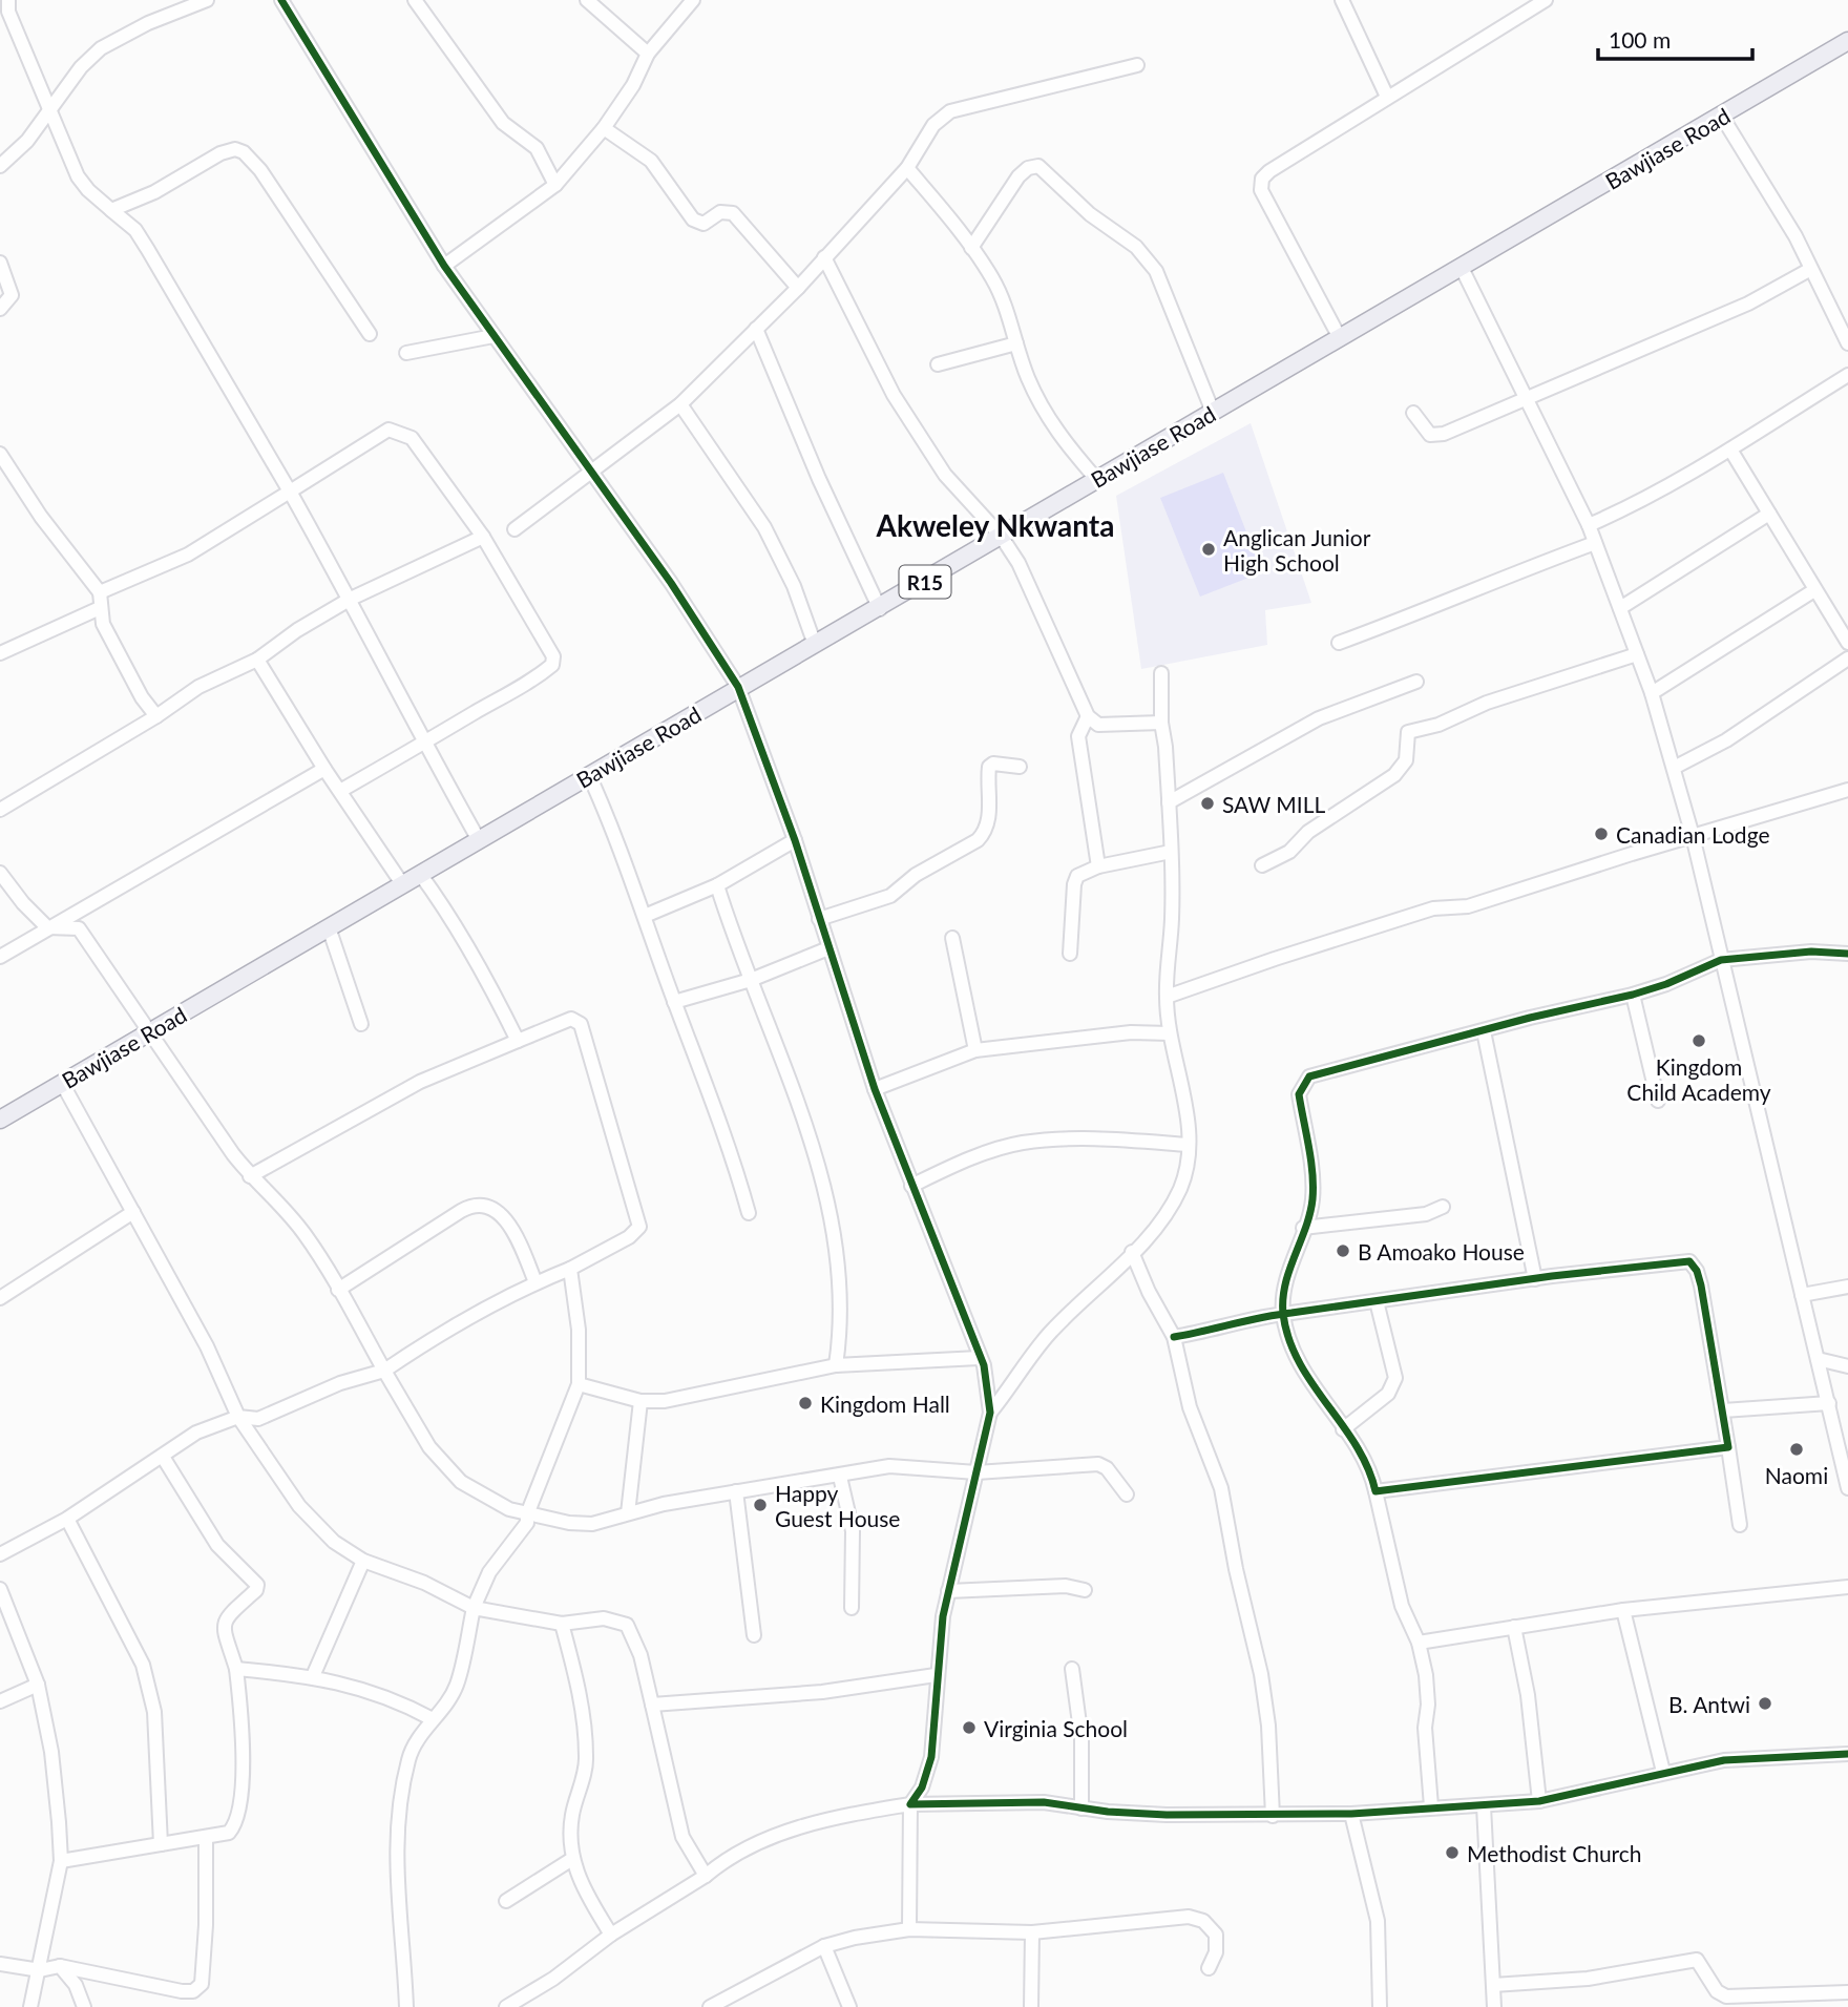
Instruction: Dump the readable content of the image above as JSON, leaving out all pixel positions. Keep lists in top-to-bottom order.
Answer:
{
  "streets": {
    "main road": ["Bawjiase Road", "R15"]
  },
  "districts": ["Akweley Nkwanta"],
  "places": [
    "Anglican Junior High School",
    "SAW MILL",
    "Canadian Lodge",
    "Kingdom Child Academy",
    "B Amoako House",
    "Kingdom Hall",
    "Naomi",
    "Happy Guest House",
    "B. Antwi",
    "Virginia School",
    "Methodist Church"
  ],
  "scale_bar": "100 m"
}
